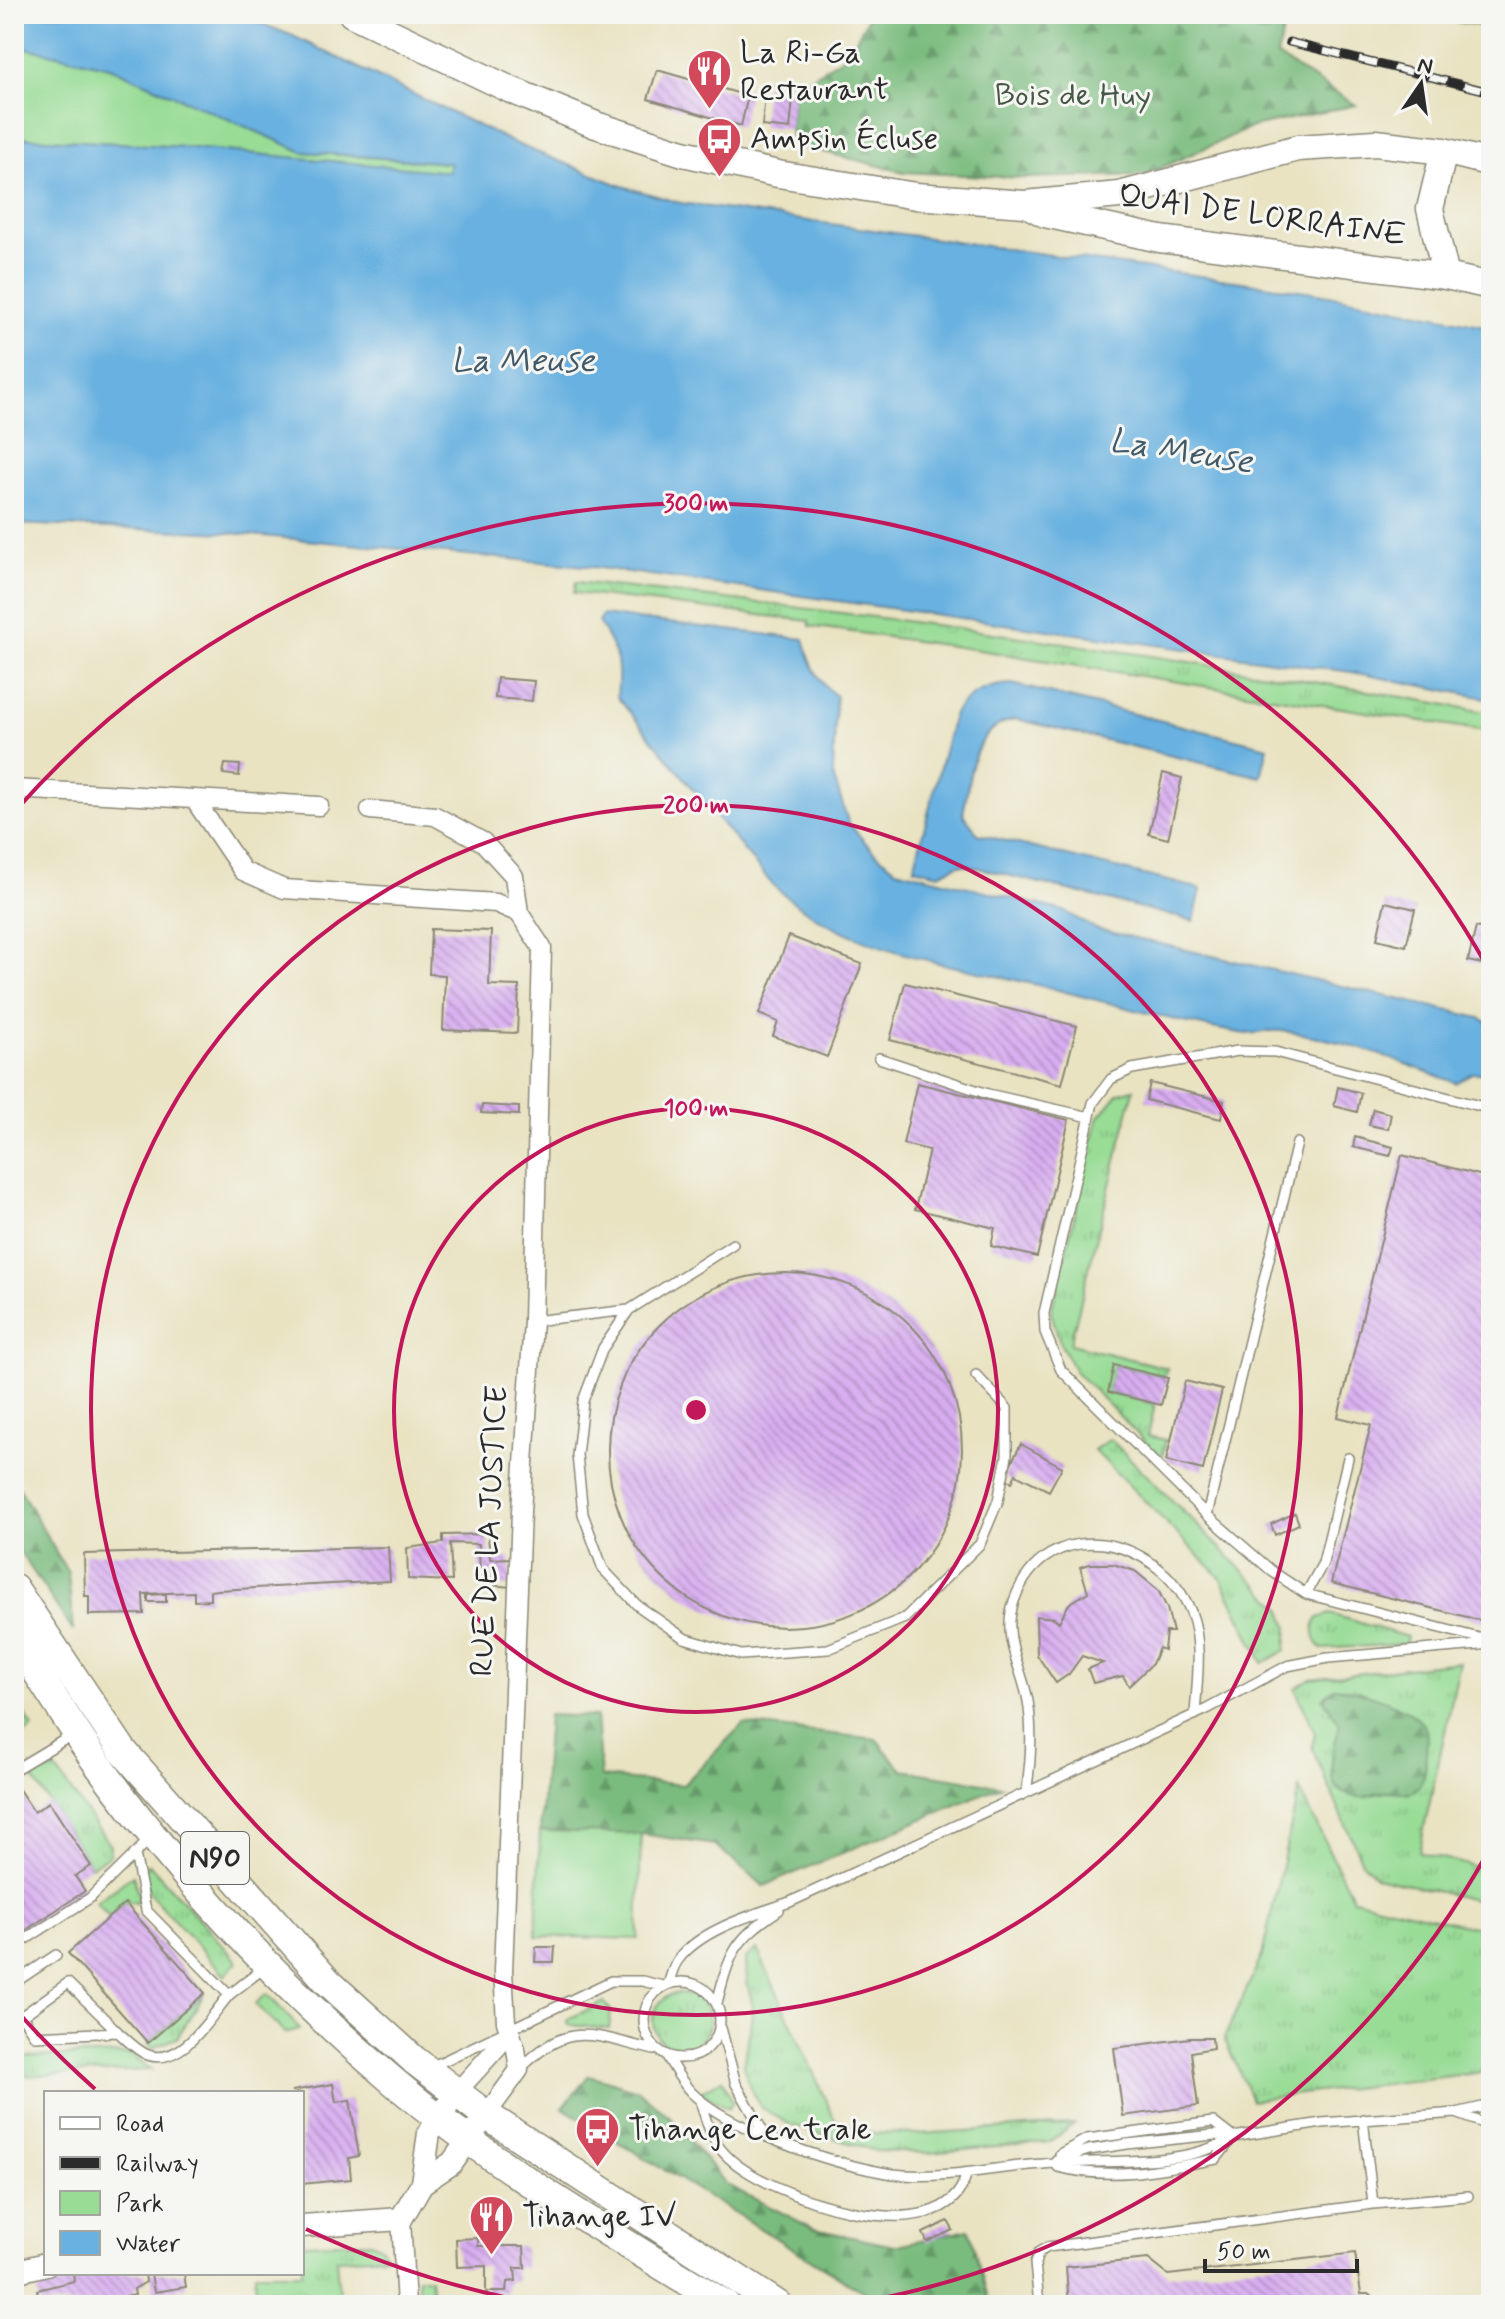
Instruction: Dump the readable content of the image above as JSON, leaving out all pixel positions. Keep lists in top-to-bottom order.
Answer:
{
  "streets": {
    "main road": ["QUAI DE LORRAINE", "N90"],
    "street": ["RUE DE LA JUSTICE"]
  },
  "water": ["La Meuse"],
  "parks": ["Bois de Huy"],
  "places": {
    "restaurant": ["La Ri-Ga Restaurant", "Tihange IV"],
    "bus stop": ["Ampsin Écluse", "Tihange Centrale"]
  },
  "legend": [
    "Road",
    "Railway",
    "Park",
    "Water"
  ],
  "scale_bar": "50 m",
  "north": "top",
  "rings": ["300 m", "200 m", "100 m"]
}
